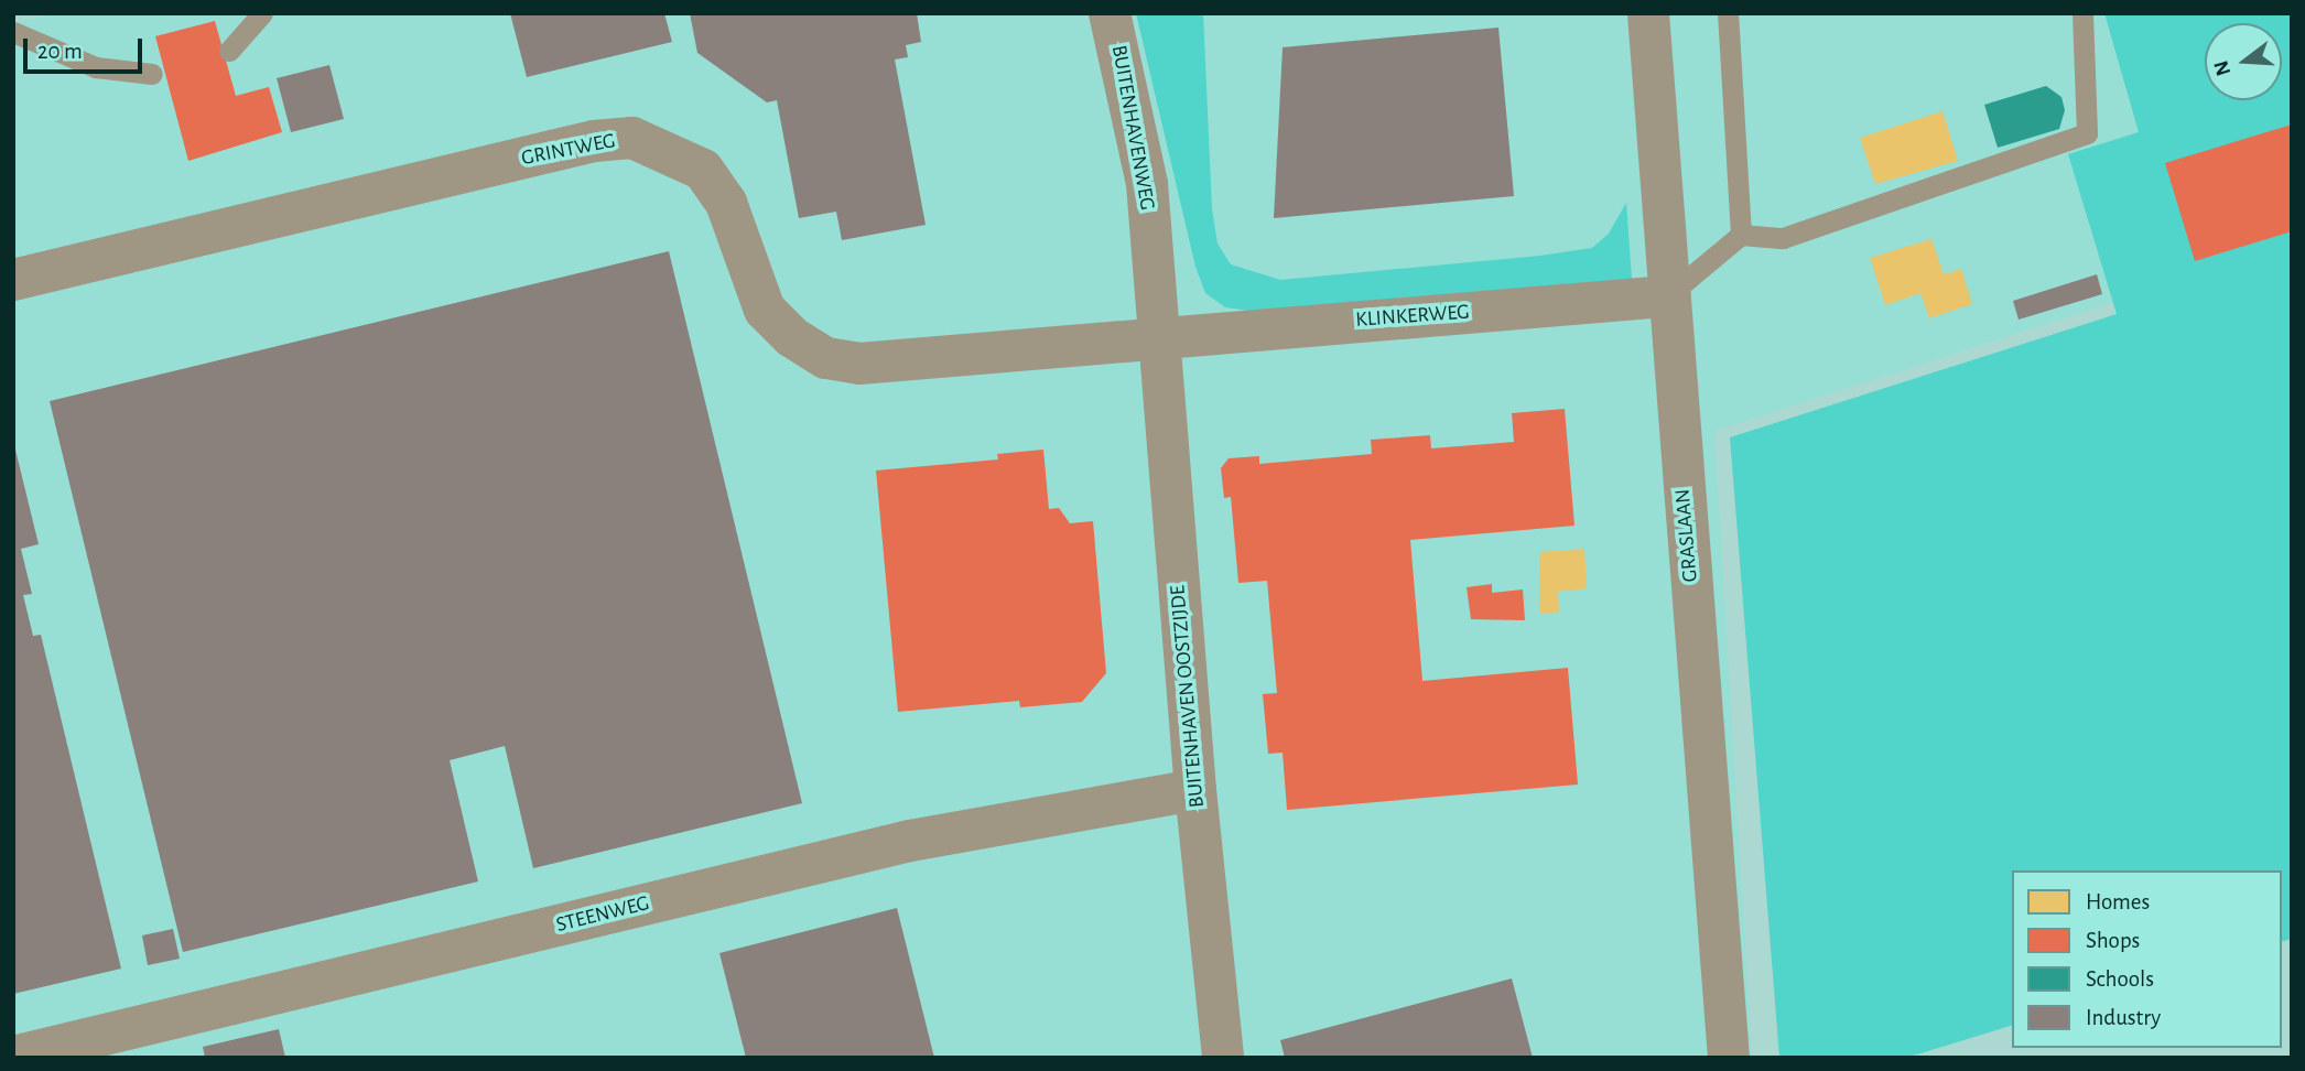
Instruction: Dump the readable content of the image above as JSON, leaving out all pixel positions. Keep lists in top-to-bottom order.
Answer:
{
  "streets": {
    "street": [
      "BUITENHAVENWEG",
      "GRINTWEG",
      "KLINKERWEG",
      "GRASLAAN",
      "BUITENHAVEN OOSTZIJDE",
      "STEENWEG"
    ]
  },
  "crossings": [
    ["BUITENHAVENWEG", "GRINTWEG"],
    ["BUITENHAVENWEG", "KLINKERWEG"],
    ["BUITENHAVENWEG", "BUITENHAVEN OOSTZIJDE"],
    ["GRINTWEG", "KLINKERWEG"],
    ["GRINTWEG", "BUITENHAVEN OOSTZIJDE"],
    ["KLINKERWEG", "GRASLAAN"],
    ["KLINKERWEG", "BUITENHAVEN OOSTZIJDE"],
    ["BUITENHAVEN OOSTZIJDE", "STEENWEG"]
  ],
  "legend": [
    "Homes",
    "Shops",
    "Schools",
    "Industry"
  ],
  "scale_bar": "20 m",
  "north": "left"
}
